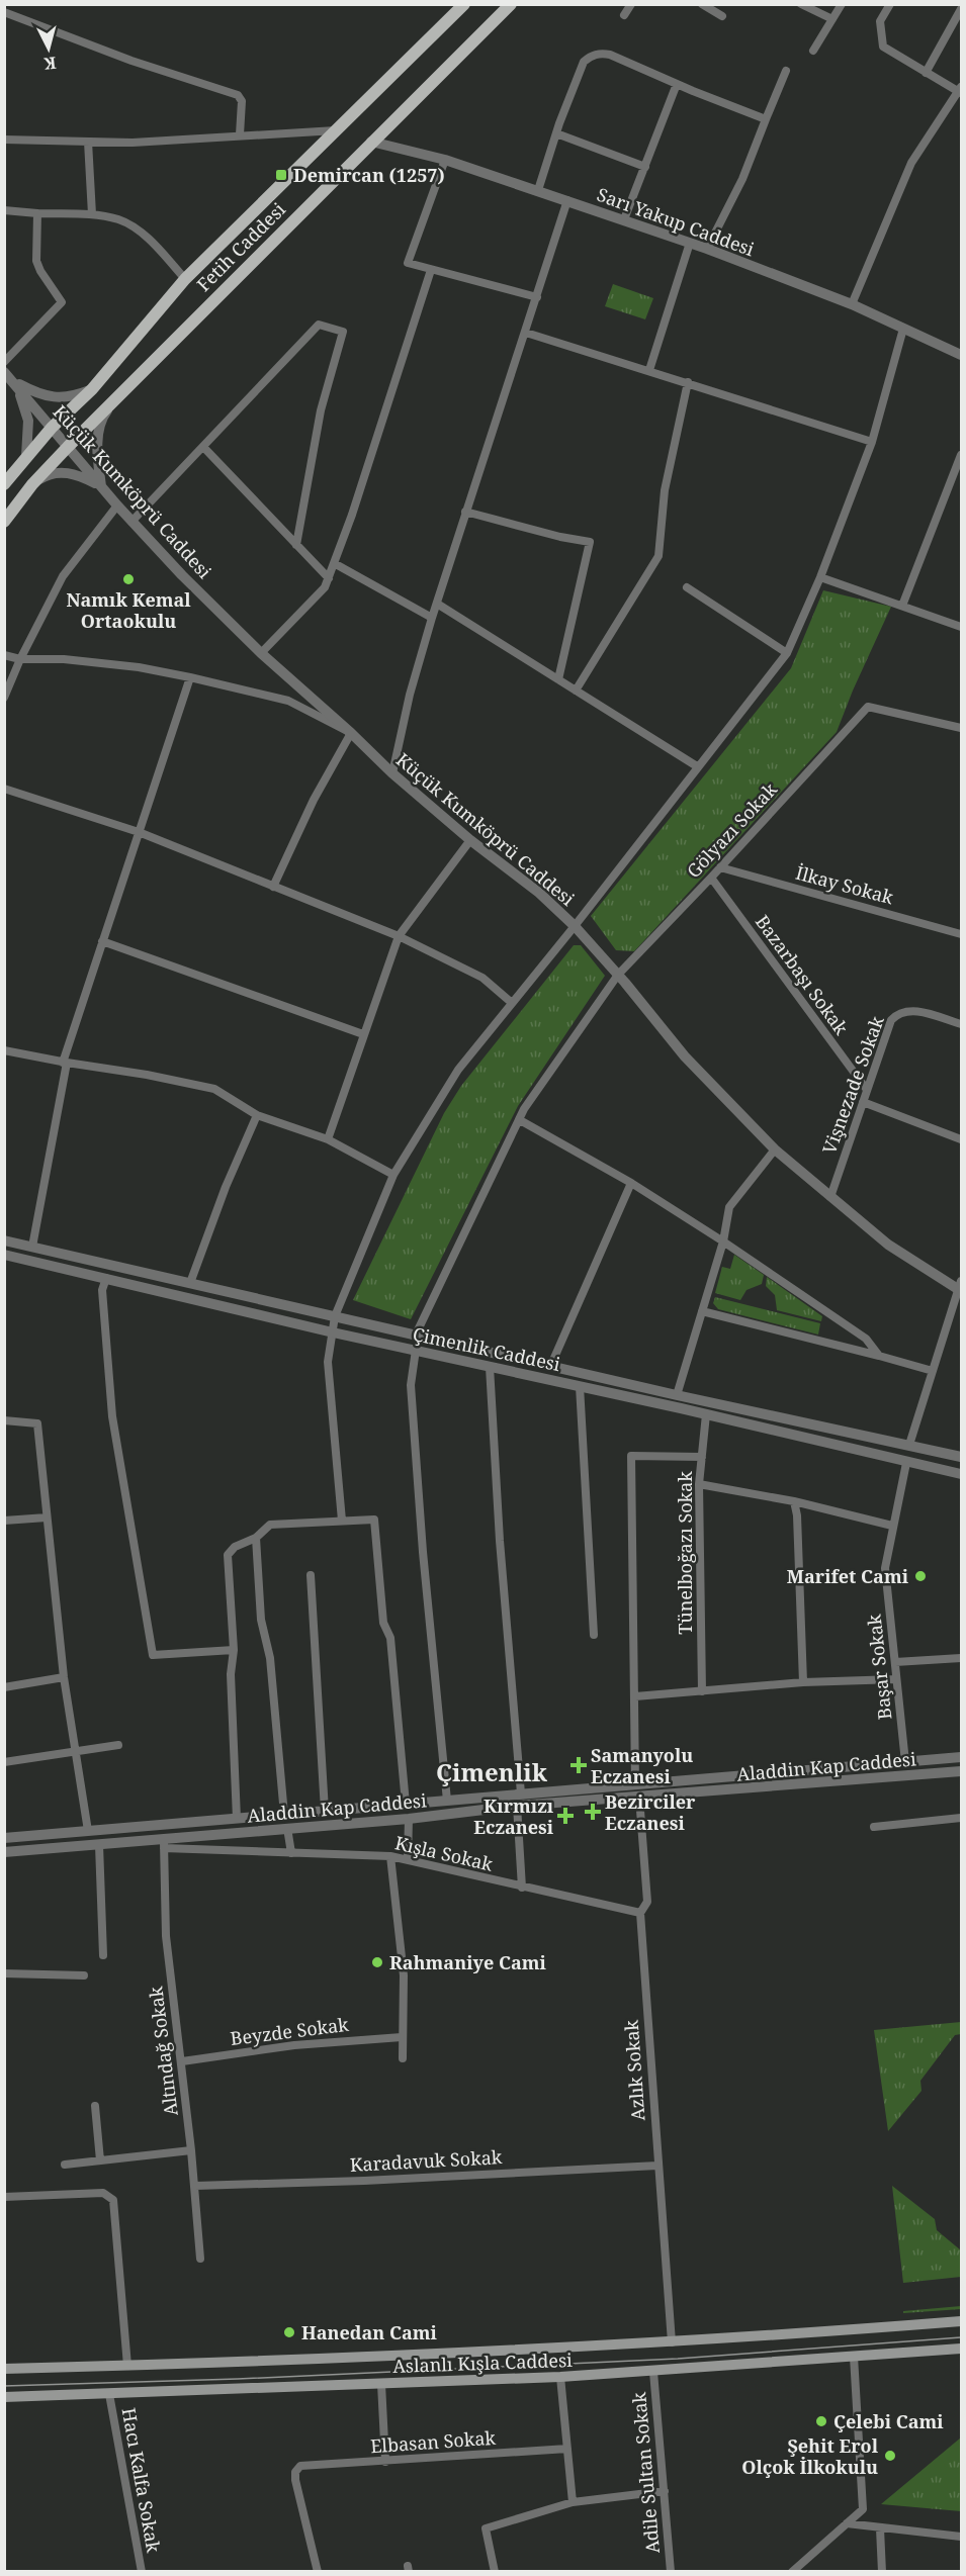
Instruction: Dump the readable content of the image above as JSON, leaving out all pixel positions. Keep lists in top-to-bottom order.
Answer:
{
  "streets": {
    "main road": ["Fetih Caddesi", "Aslanlı Kışla Caddesi"],
    "street": [
      "Sarı Yakup Caddesi",
      "Küçük Kumköprü Caddesi",
      "Gölyazı Sokak",
      "İlkay Sokak",
      "Bazarbaşı Sokak",
      "Vişnezade Sokak",
      "Çimenlik Caddesi",
      "Tünelboğazı Sokak",
      "Başar Sokak",
      "Aladdin Kap Caddesi",
      "Kışla Sokak",
      "Beyzde Sokak",
      "Altındağ Sokak",
      "Azlık Sokak",
      "Karadavuk Sokak",
      "Elbasan Sokak",
      "Adile Sultan Sokak",
      "Hacı Kalfa Sokak"
    ]
  },
  "crossings": [
    ["Sarı Yakup Caddesi", "Fetih Caddesi"],
    ["Fetih Caddesi", "Küçük Kumköprü Caddesi"],
    ["Küçük Kumköprü Caddesi", "Gölyazı Sokak"],
    ["Küçük Kumköprü Caddesi", "Vişnezade Sokak"],
    ["Gölyazı Sokak", "İlkay Sokak"],
    ["Gölyazı Sokak", "Bazarbaşı Sokak"],
    ["Gölyazı Sokak", "Çimenlik Caddesi"],
    ["Bazarbaşı Sokak", "Vişnezade Sokak"],
    ["Çimenlik Caddesi", "Tünelboğazı Sokak"],
    ["Çimenlik Caddesi", "Başar Sokak"],
    ["Başar Sokak", "Aladdin Kap Caddesi"],
    ["Aladdin Kap Caddesi", "Kışla Sokak"],
    ["Aladdin Kap Caddesi", "Altındağ Sokak"],
    ["Aladdin Kap Caddesi", "Azlık Sokak"],
    ["Kışla Sokak", "Altındağ Sokak"],
    ["Kışla Sokak", "Azlık Sokak"],
    ["Beyzde Sokak", "Altındağ Sokak"],
    ["Altındağ Sokak", "Karadavuk Sokak"],
    ["Azlık Sokak", "Karadavuk Sokak"],
    ["Azlık Sokak", "Aslanlı Kışla Caddesi"],
    ["Aslanlı Kışla Caddesi", "Adile Sultan Sokak"],
    ["Aslanlı Kışla Caddesi", "Hacı Kalfa Sokak"]
  ],
  "districts": ["Çimenlik"],
  "places": {
    "transit": ["Demircan (1257)"],
    "other": [
      "Namık Kemal Ortaokulu",
      "Marifet Cami",
      "Rahmaniye Cami",
      "Hanedan Cami",
      "Çelebi Cami",
      "Şehit Erol Olçok İlkokulu"
    ],
    "health": ["Samanyolu Eczanesi", "Bezirciler Eczanesi", "Kırmızı Eczanesi"]
  },
  "north": "bottom"
}
